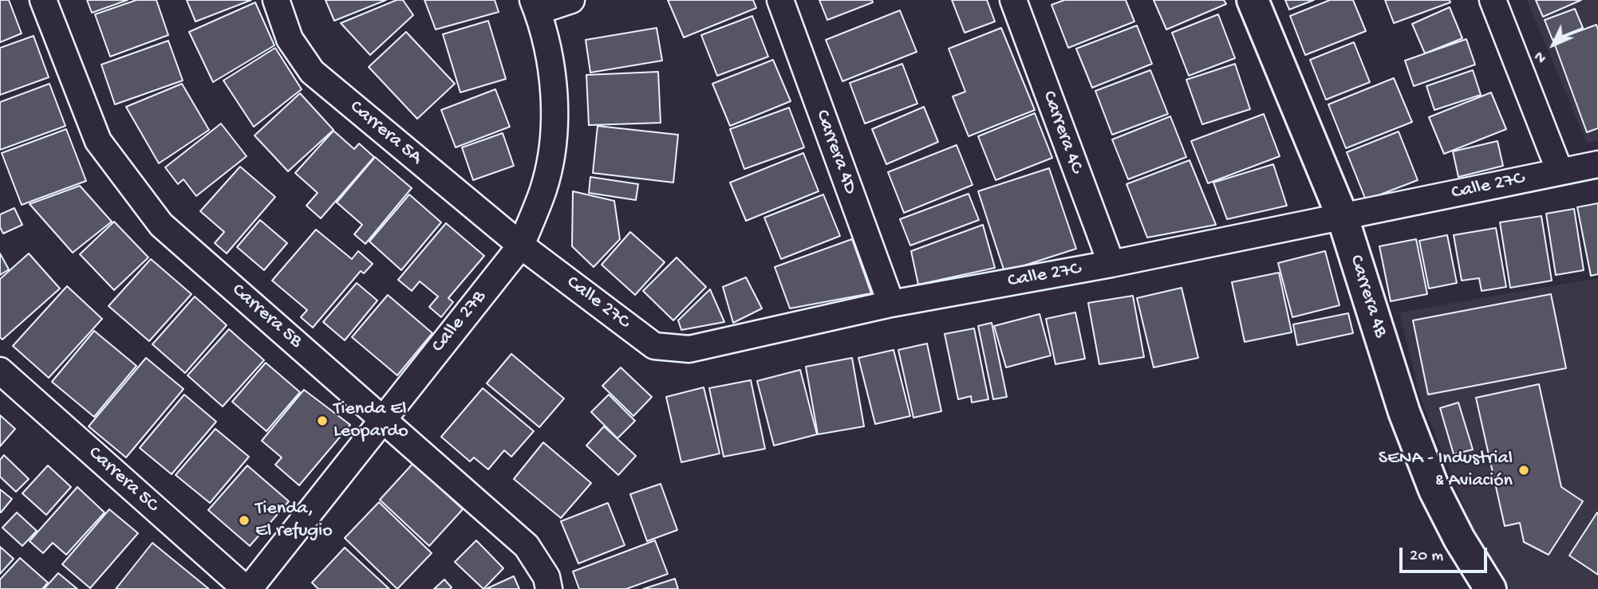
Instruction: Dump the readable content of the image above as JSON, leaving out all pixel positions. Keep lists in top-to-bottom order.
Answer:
{
  "streets": {
    "street": [
      "Carrera 4C",
      "Carrera 5A",
      "Carrera 4D",
      "Calle 27C",
      "Carrera 4B",
      "Carrera 5B",
      "Calle 27B",
      "Carrera 5C"
    ]
  },
  "crossings": [
    ["Carrera 4C", "Calle 27C"],
    ["Carrera 5A", "Calle 27C"],
    ["Carrera 5A", "Calle 27B"],
    ["Carrera 4D", "Calle 27C"],
    ["Calle 27C", "Carrera 4B"],
    ["Calle 27C", "Calle 27B"],
    ["Carrera 5B", "Calle 27B"],
    ["Calle 27B", "Carrera 5C"]
  ],
  "places": ["Tienda El Leopardo", "SENA - Industrial & Aviación", "Tienda, El refugio"],
  "scale_bar": "20 m",
  "north": "bottom left"
}
